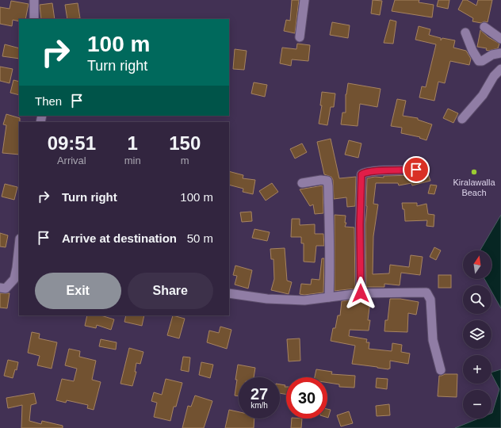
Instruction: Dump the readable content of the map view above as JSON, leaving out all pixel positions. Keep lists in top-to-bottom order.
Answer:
{
  "places": ["Kiralawalla Beach"],
  "north": "top",
  "page": {
    "turn": ["100 m", "Turn right"],
    "then": "Then",
    "eta": [
      "09:51",
      "Arrival",
      "1",
      "min",
      "150",
      "m"
    ],
    "list": [
      {
        "name": "Turn right",
        "value": "100 m"
      },
      {
        "name": "Arrive at destination",
        "value": "50 m"
      }
    ],
    "map_buttons": ["+", "−"],
    "buttons": ["Exit", "Share"],
    "speed": "27 km/h",
    "limit": "30"
  }
}
